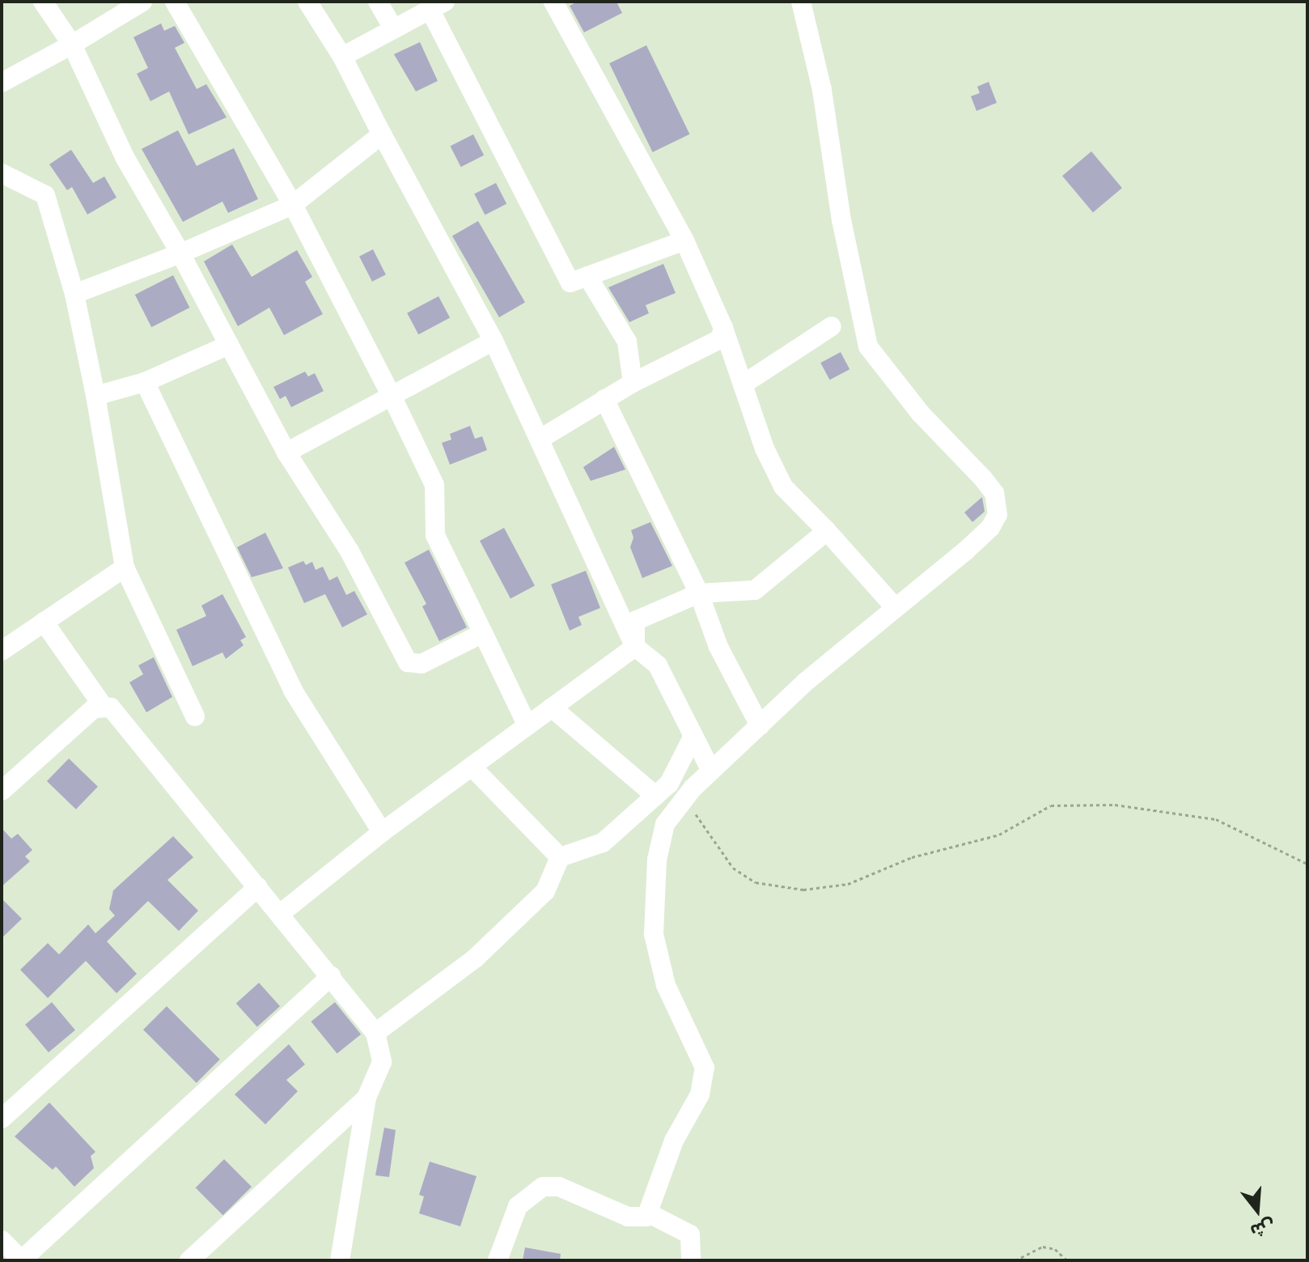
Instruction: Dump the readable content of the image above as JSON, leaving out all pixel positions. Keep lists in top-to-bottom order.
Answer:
{
  "north": "bottom"
}
